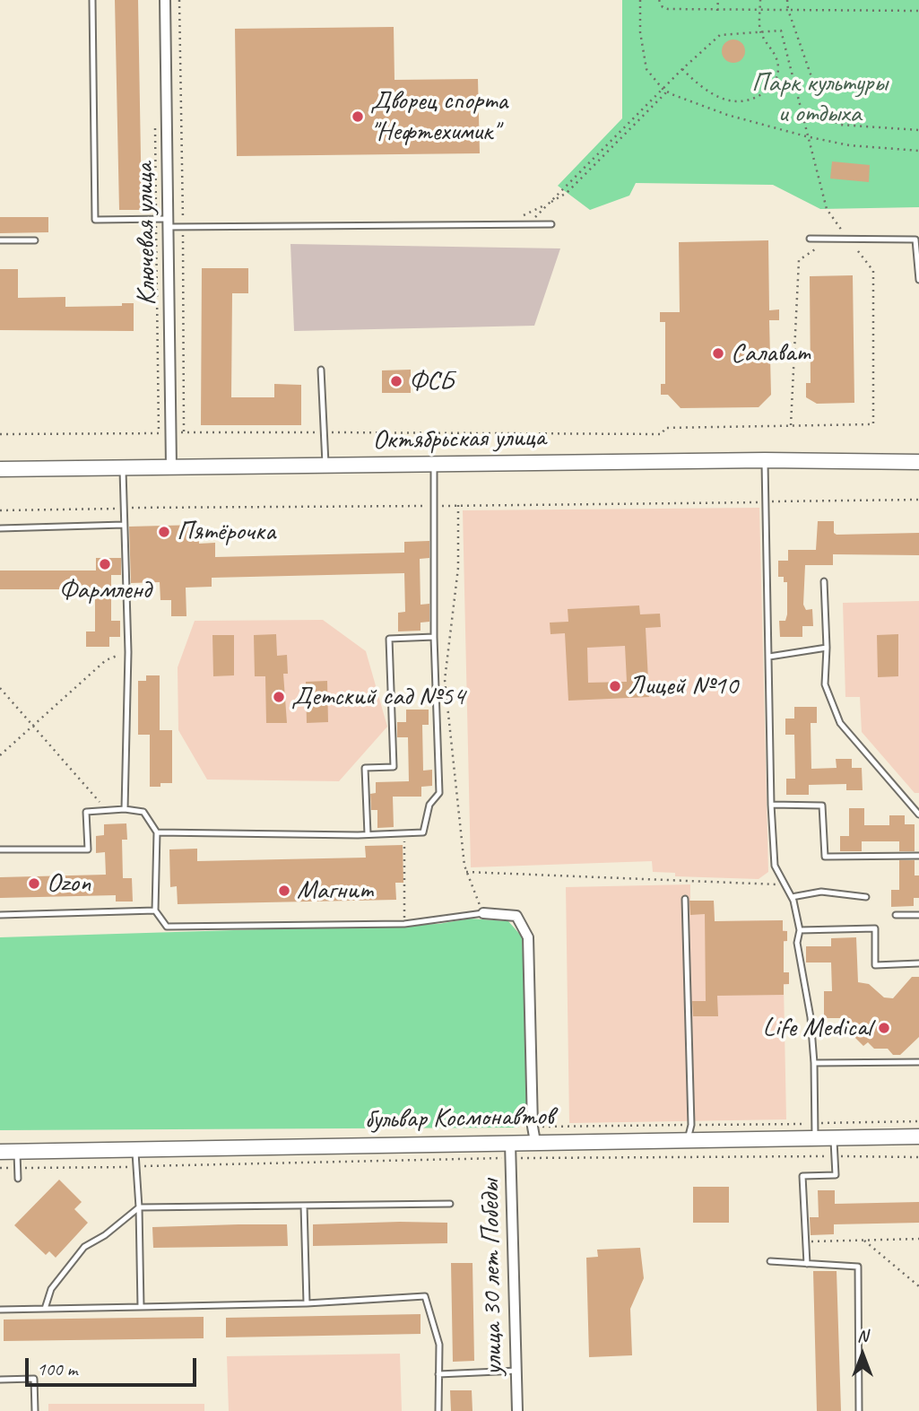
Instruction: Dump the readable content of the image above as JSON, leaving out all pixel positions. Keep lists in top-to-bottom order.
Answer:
{
  "streets": {
    "street": [
      "Ключевая улица",
      "Октябрьская улица",
      "бульвар Космонавтов",
      "улица 30 лет Победы"
    ]
  },
  "crossings": [
    ["Ключевая улица", "Октябрьская улица"],
    ["бульвар Космонавтов", "улица 30 лет Победы"]
  ],
  "parks": ["Парк культуры и отдыха"],
  "places": [
    "Дворец спорта \"Нефтехимик\"",
    "Салават",
    "ФСБ",
    "Пятёрочка",
    "Фармленд",
    "Лицей №10",
    "Детский сад №54",
    "Ozon",
    "Магнит",
    "Life Medical"
  ],
  "scale_bar": "100 m",
  "north": "top"
}
